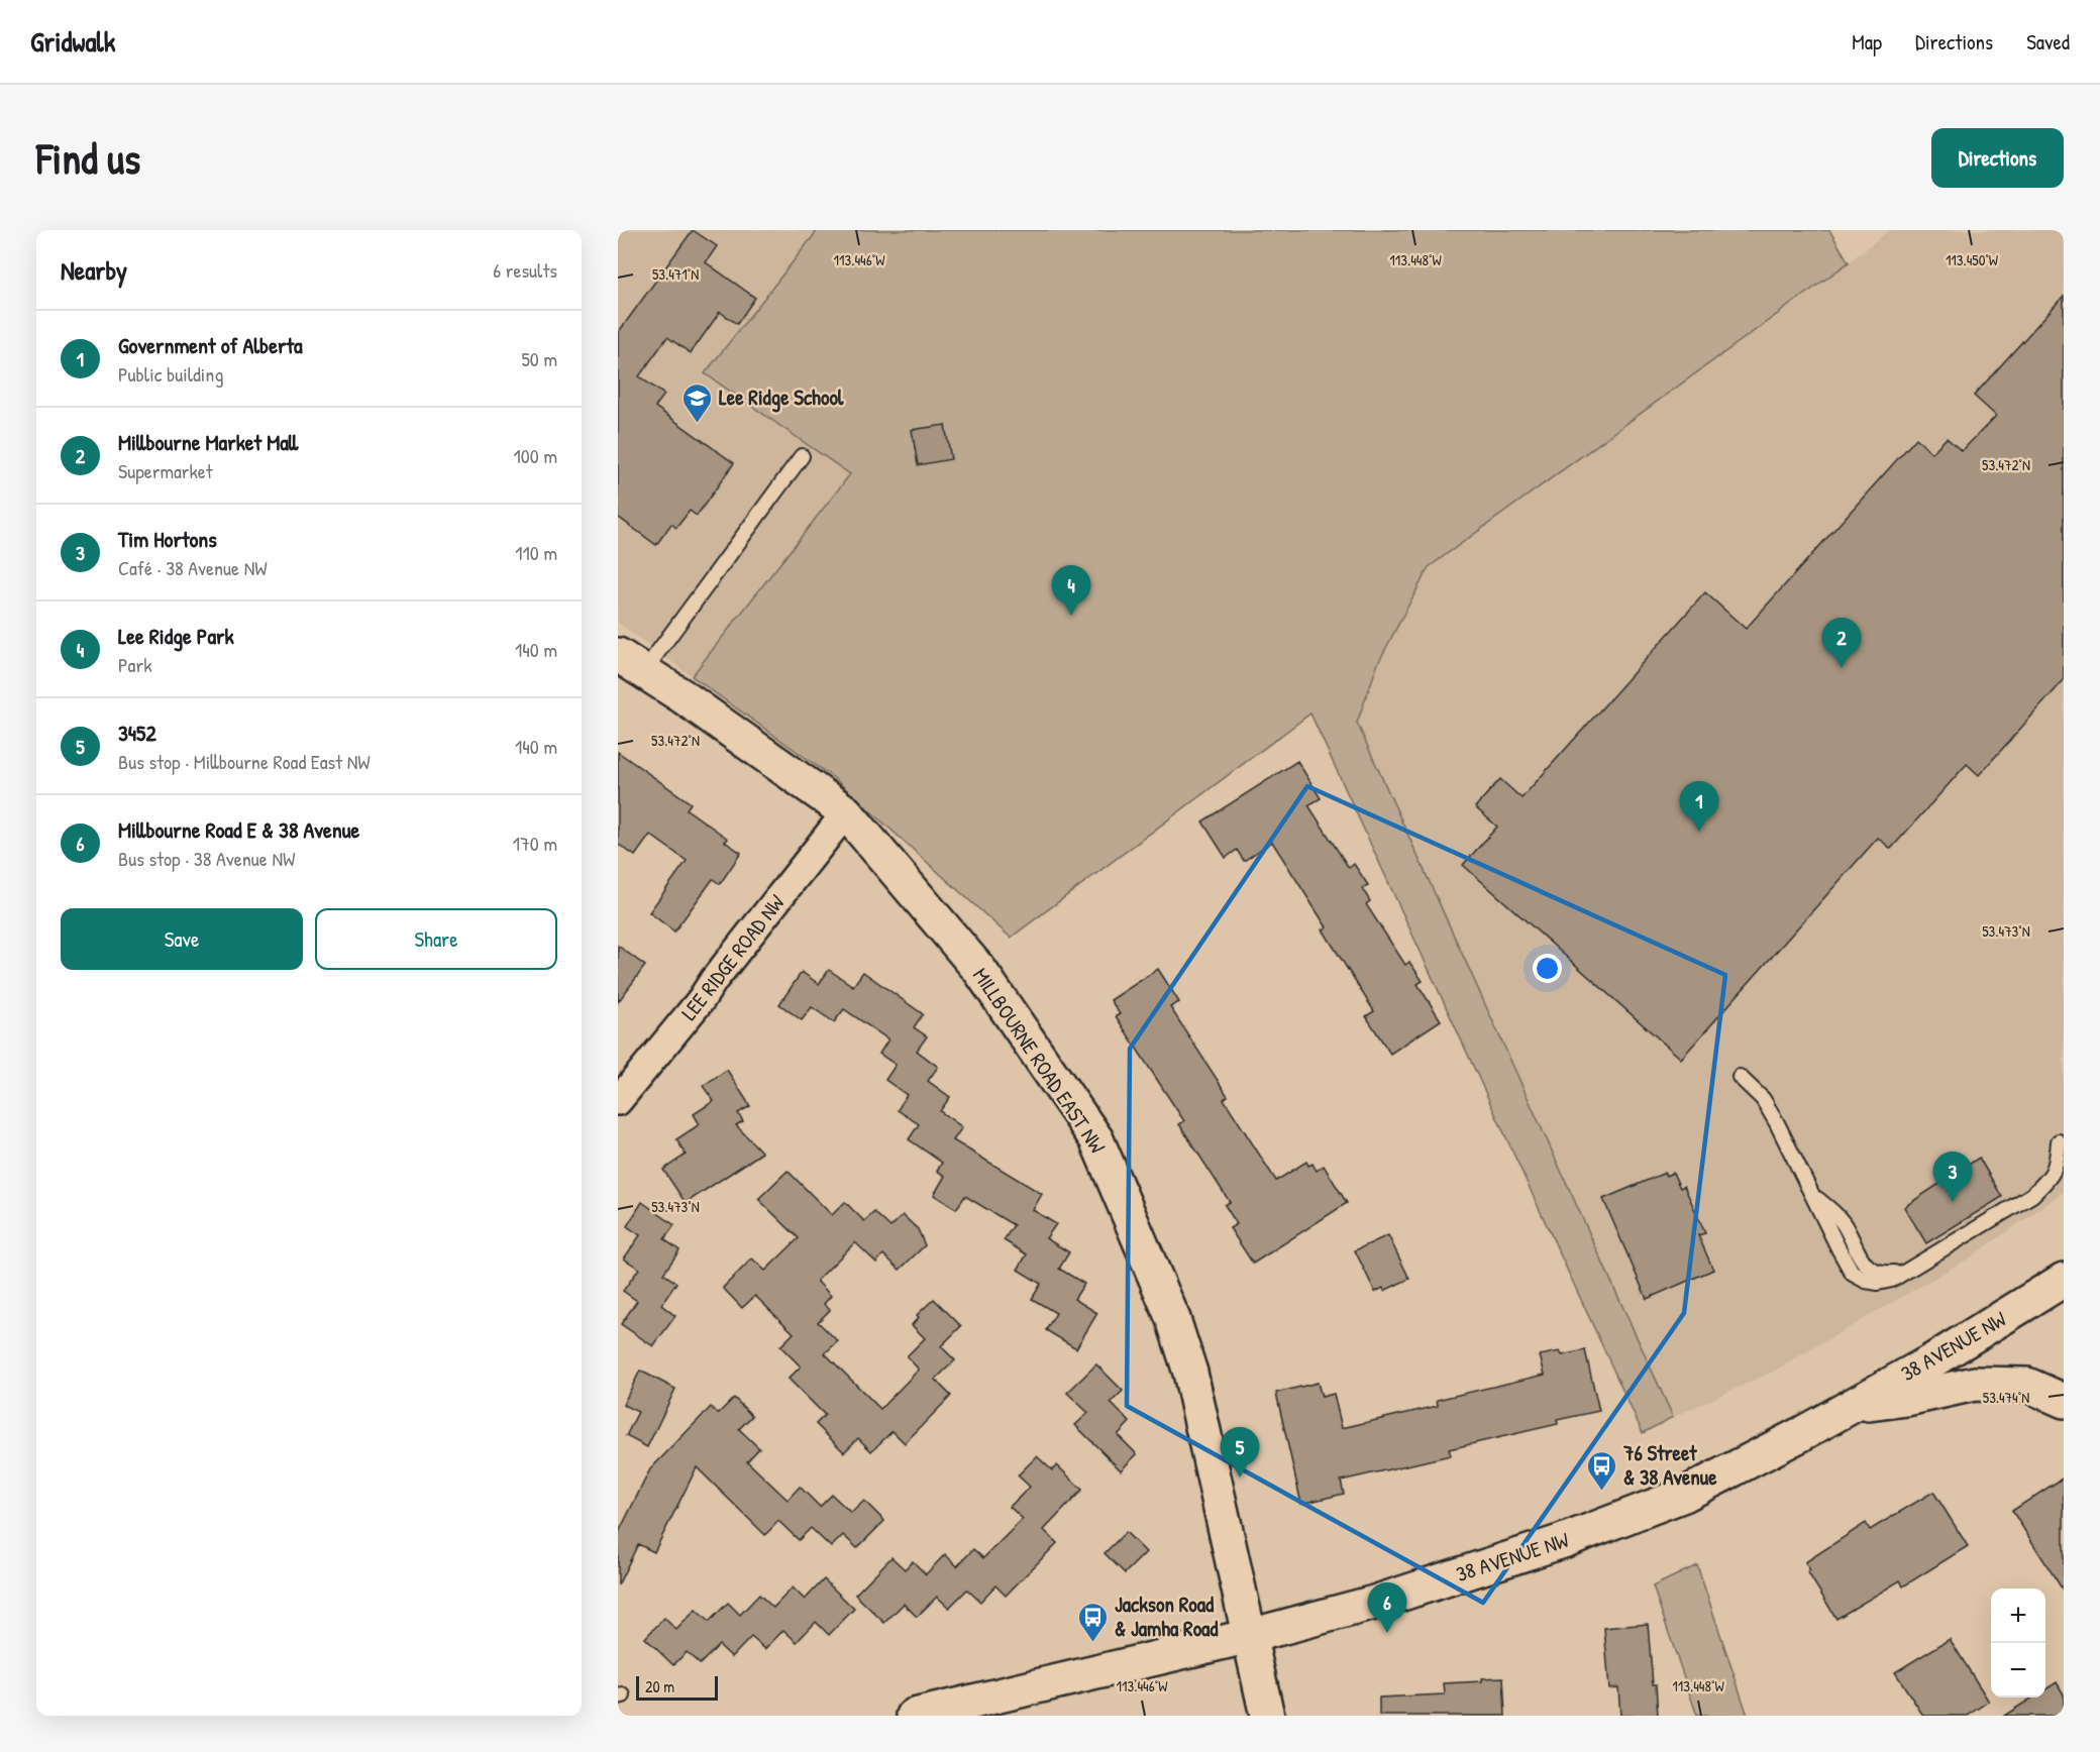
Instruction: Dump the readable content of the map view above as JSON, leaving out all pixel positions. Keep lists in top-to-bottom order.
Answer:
{
  "streets": {
    "street": ["LEE RIDGE ROAD NW", "MILLBOURNE ROAD EAST NW", "38 AVENUE NW"]
  },
  "crossings": [
    ["LEE RIDGE ROAD NW", "MILLBOURNE ROAD EAST NW"],
    ["MILLBOURNE ROAD EAST NW", "38 AVENUE NW"]
  ],
  "places": {
    "school or university": ["Lee Ridge School"],
    "bus stop": ["76 Street & 38 Avenue", "Jackson Road & Jamha Road"]
  },
  "scale_bar": "20 m",
  "page": {
    "header": "Gridwalk",
    "nav": ["Map", "Directions", "Saved"],
    "buttons": [
      "Directions",
      ["Save", "Share"]
    ],
    "title": "Find us",
    "heading": ["Nearby", "6 results"],
    "list": [
      {
        "mark": "1",
        "name": "Government of Alberta",
        "note": "Public building",
        "value": "50 m"
      },
      {
        "mark": "2",
        "name": "Millbourne Market Mall",
        "note": "Supermarket",
        "value": "100 m"
      },
      {
        "mark": "3",
        "name": "Tim Hortons",
        "note": "Café · 38 Avenue NW",
        "value": "110 m"
      },
      {
        "mark": "4",
        "name": "Lee Ridge Park",
        "note": "Park",
        "value": "140 m"
      },
      {
        "mark": "5",
        "name": "3452",
        "note": "Bus stop · Millbourne Road East NW",
        "value": "140 m"
      },
      {
        "mark": "6",
        "name": "Millbourne Road E & 38 Avenue",
        "note": "Bus stop · 38 Avenue NW",
        "value": "170 m"
      }
    ],
    "pins": [
      "4",
      "2",
      "1",
      "3",
      "5",
      "6"
    ],
    "map_buttons": ["+", "−"],
    "scale": "20 m"
  },
  "coordinates": [
    "113.446°W",
    "113.448°W",
    "113.450°W",
    "53.471°N",
    "53.472°N",
    "53.473°N",
    "53.474°N"
  ]
}
